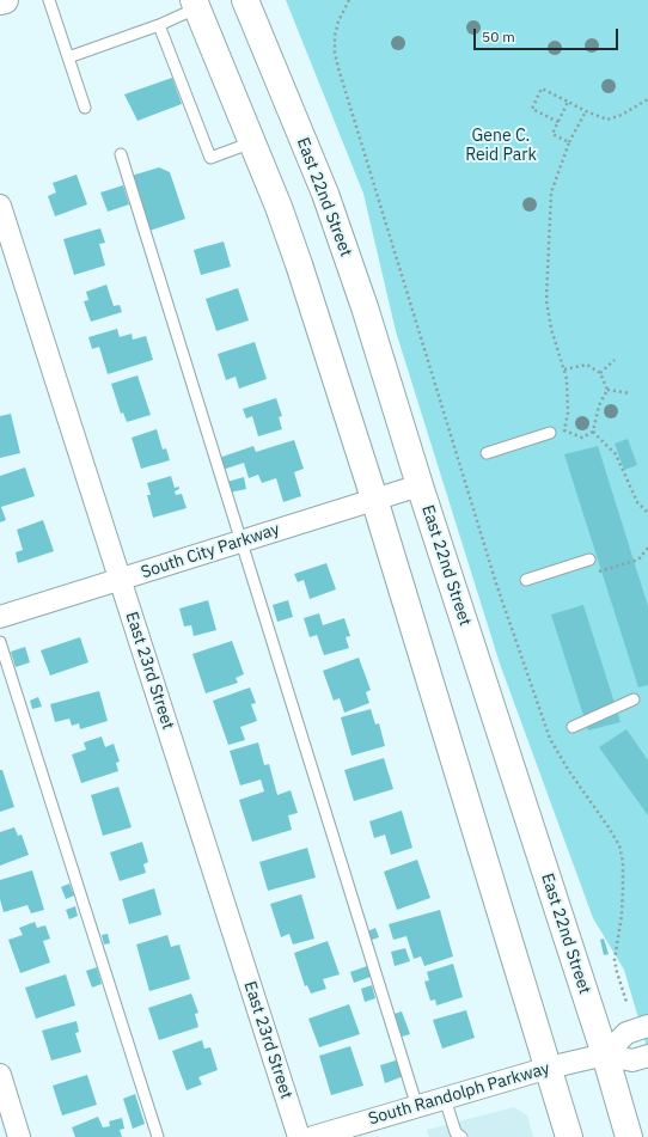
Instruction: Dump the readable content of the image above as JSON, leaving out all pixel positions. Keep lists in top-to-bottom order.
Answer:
{
  "streets": {
    "main road": ["East 22nd Street"],
    "street": ["South City Parkway", "East 23rd Street", "South Randolph Parkway"]
  },
  "crossings": [
    ["East 22nd Street", "South City Parkway"],
    ["East 22nd Street", "South Randolph Parkway"],
    ["South City Parkway", "East 23rd Street"]
  ],
  "parks": ["Gene C. Reid Park"],
  "scale_bar": "50 m"
}
